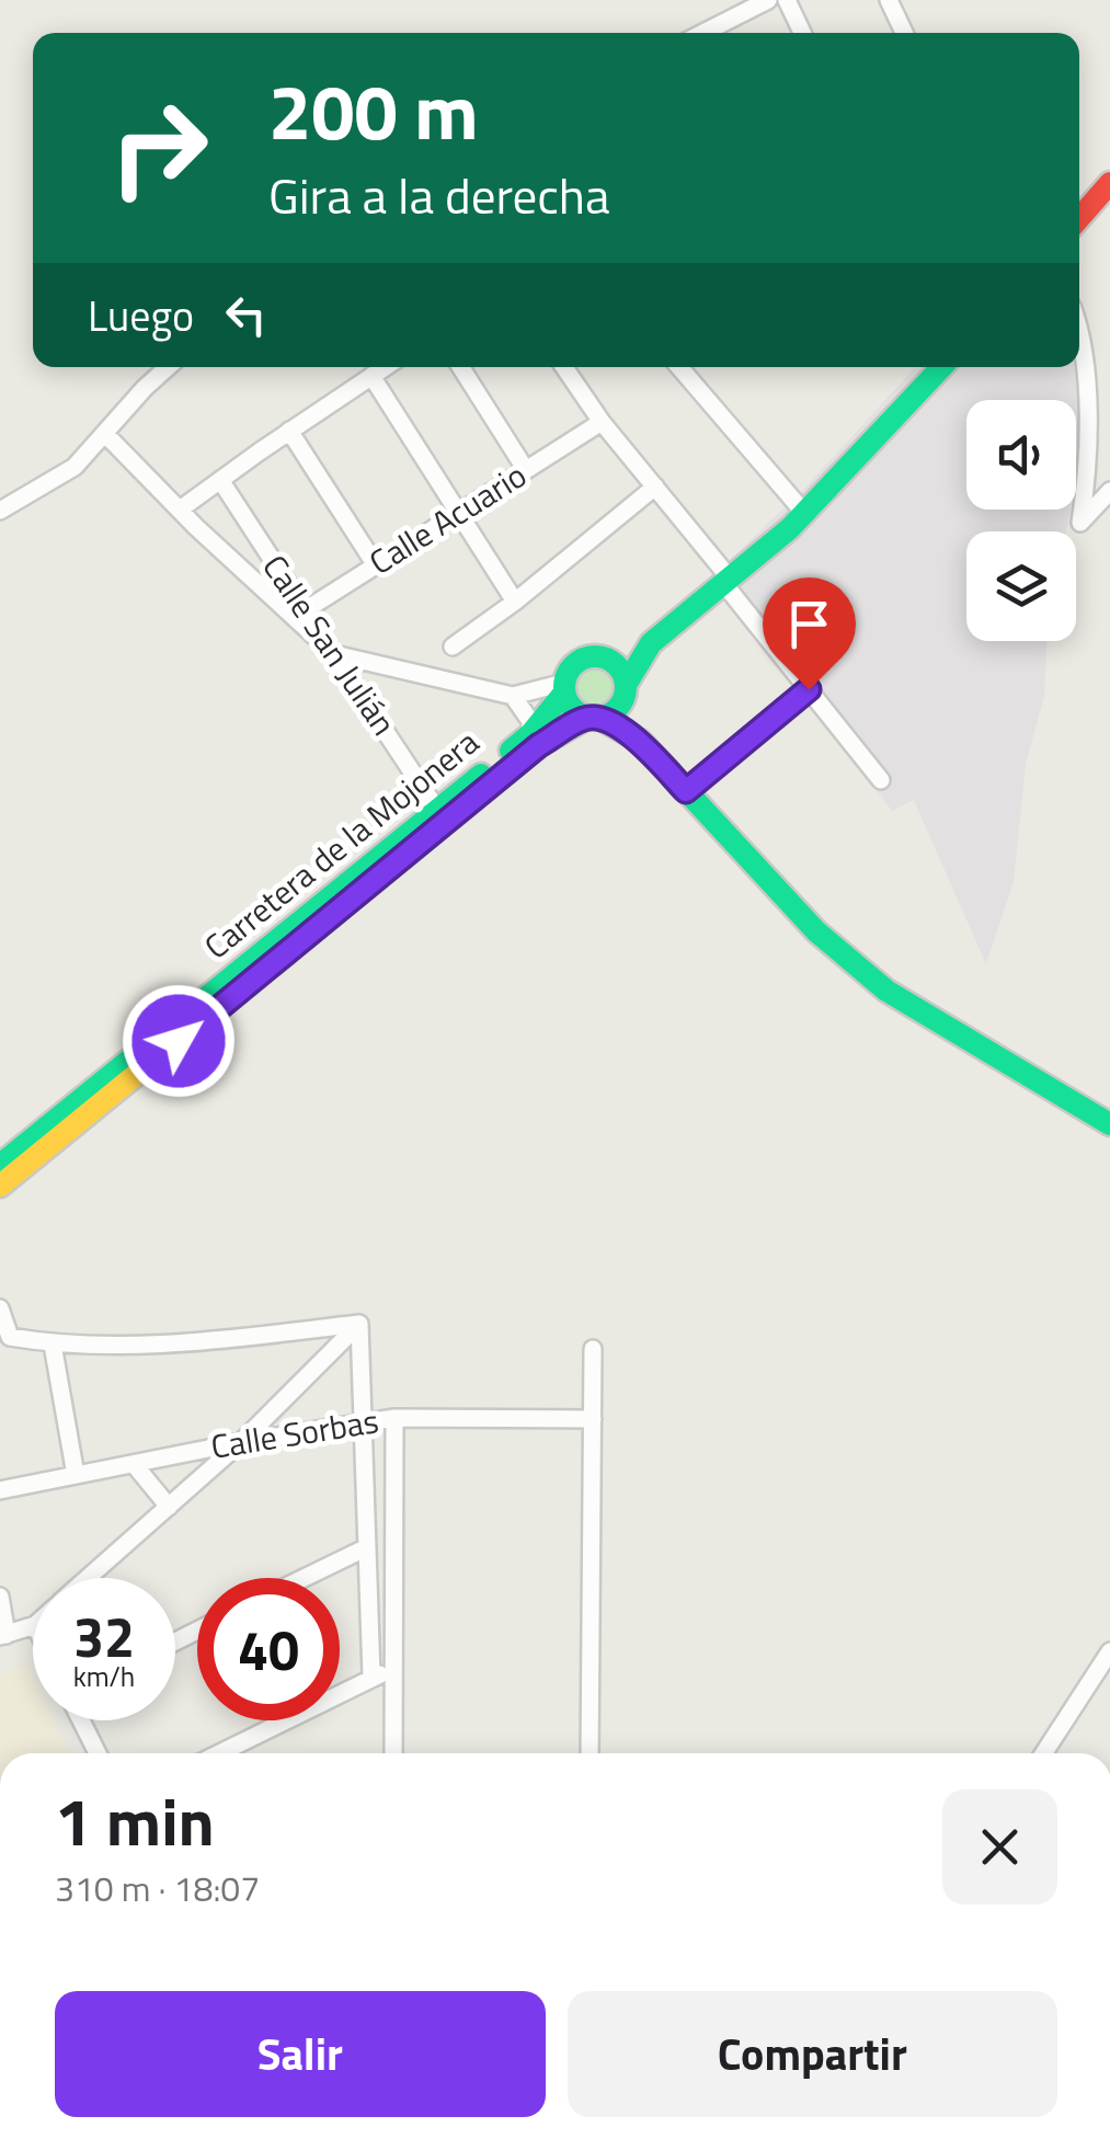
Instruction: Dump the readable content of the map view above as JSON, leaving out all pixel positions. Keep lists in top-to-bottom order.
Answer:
{
  "streets": {
    "street": [
      "Calle Acuario",
      "Calle San Julián",
      "Carretera de la Mojonera",
      "Calle Sorbas"
    ]
  },
  "crossings": [
    ["Calle Acuario", "Calle San Julián"],
    ["Calle San Julián", "Carretera de la Mojonera"]
  ],
  "page": {
    "turn": ["200 m", "Gira a la derecha"],
    "then": "Luego",
    "speed": "32 km/h",
    "limit": "40",
    "heading": ["1 min", "310 m · 18:07"],
    "buttons": ["Salir", "Compartir"]
  }
}
